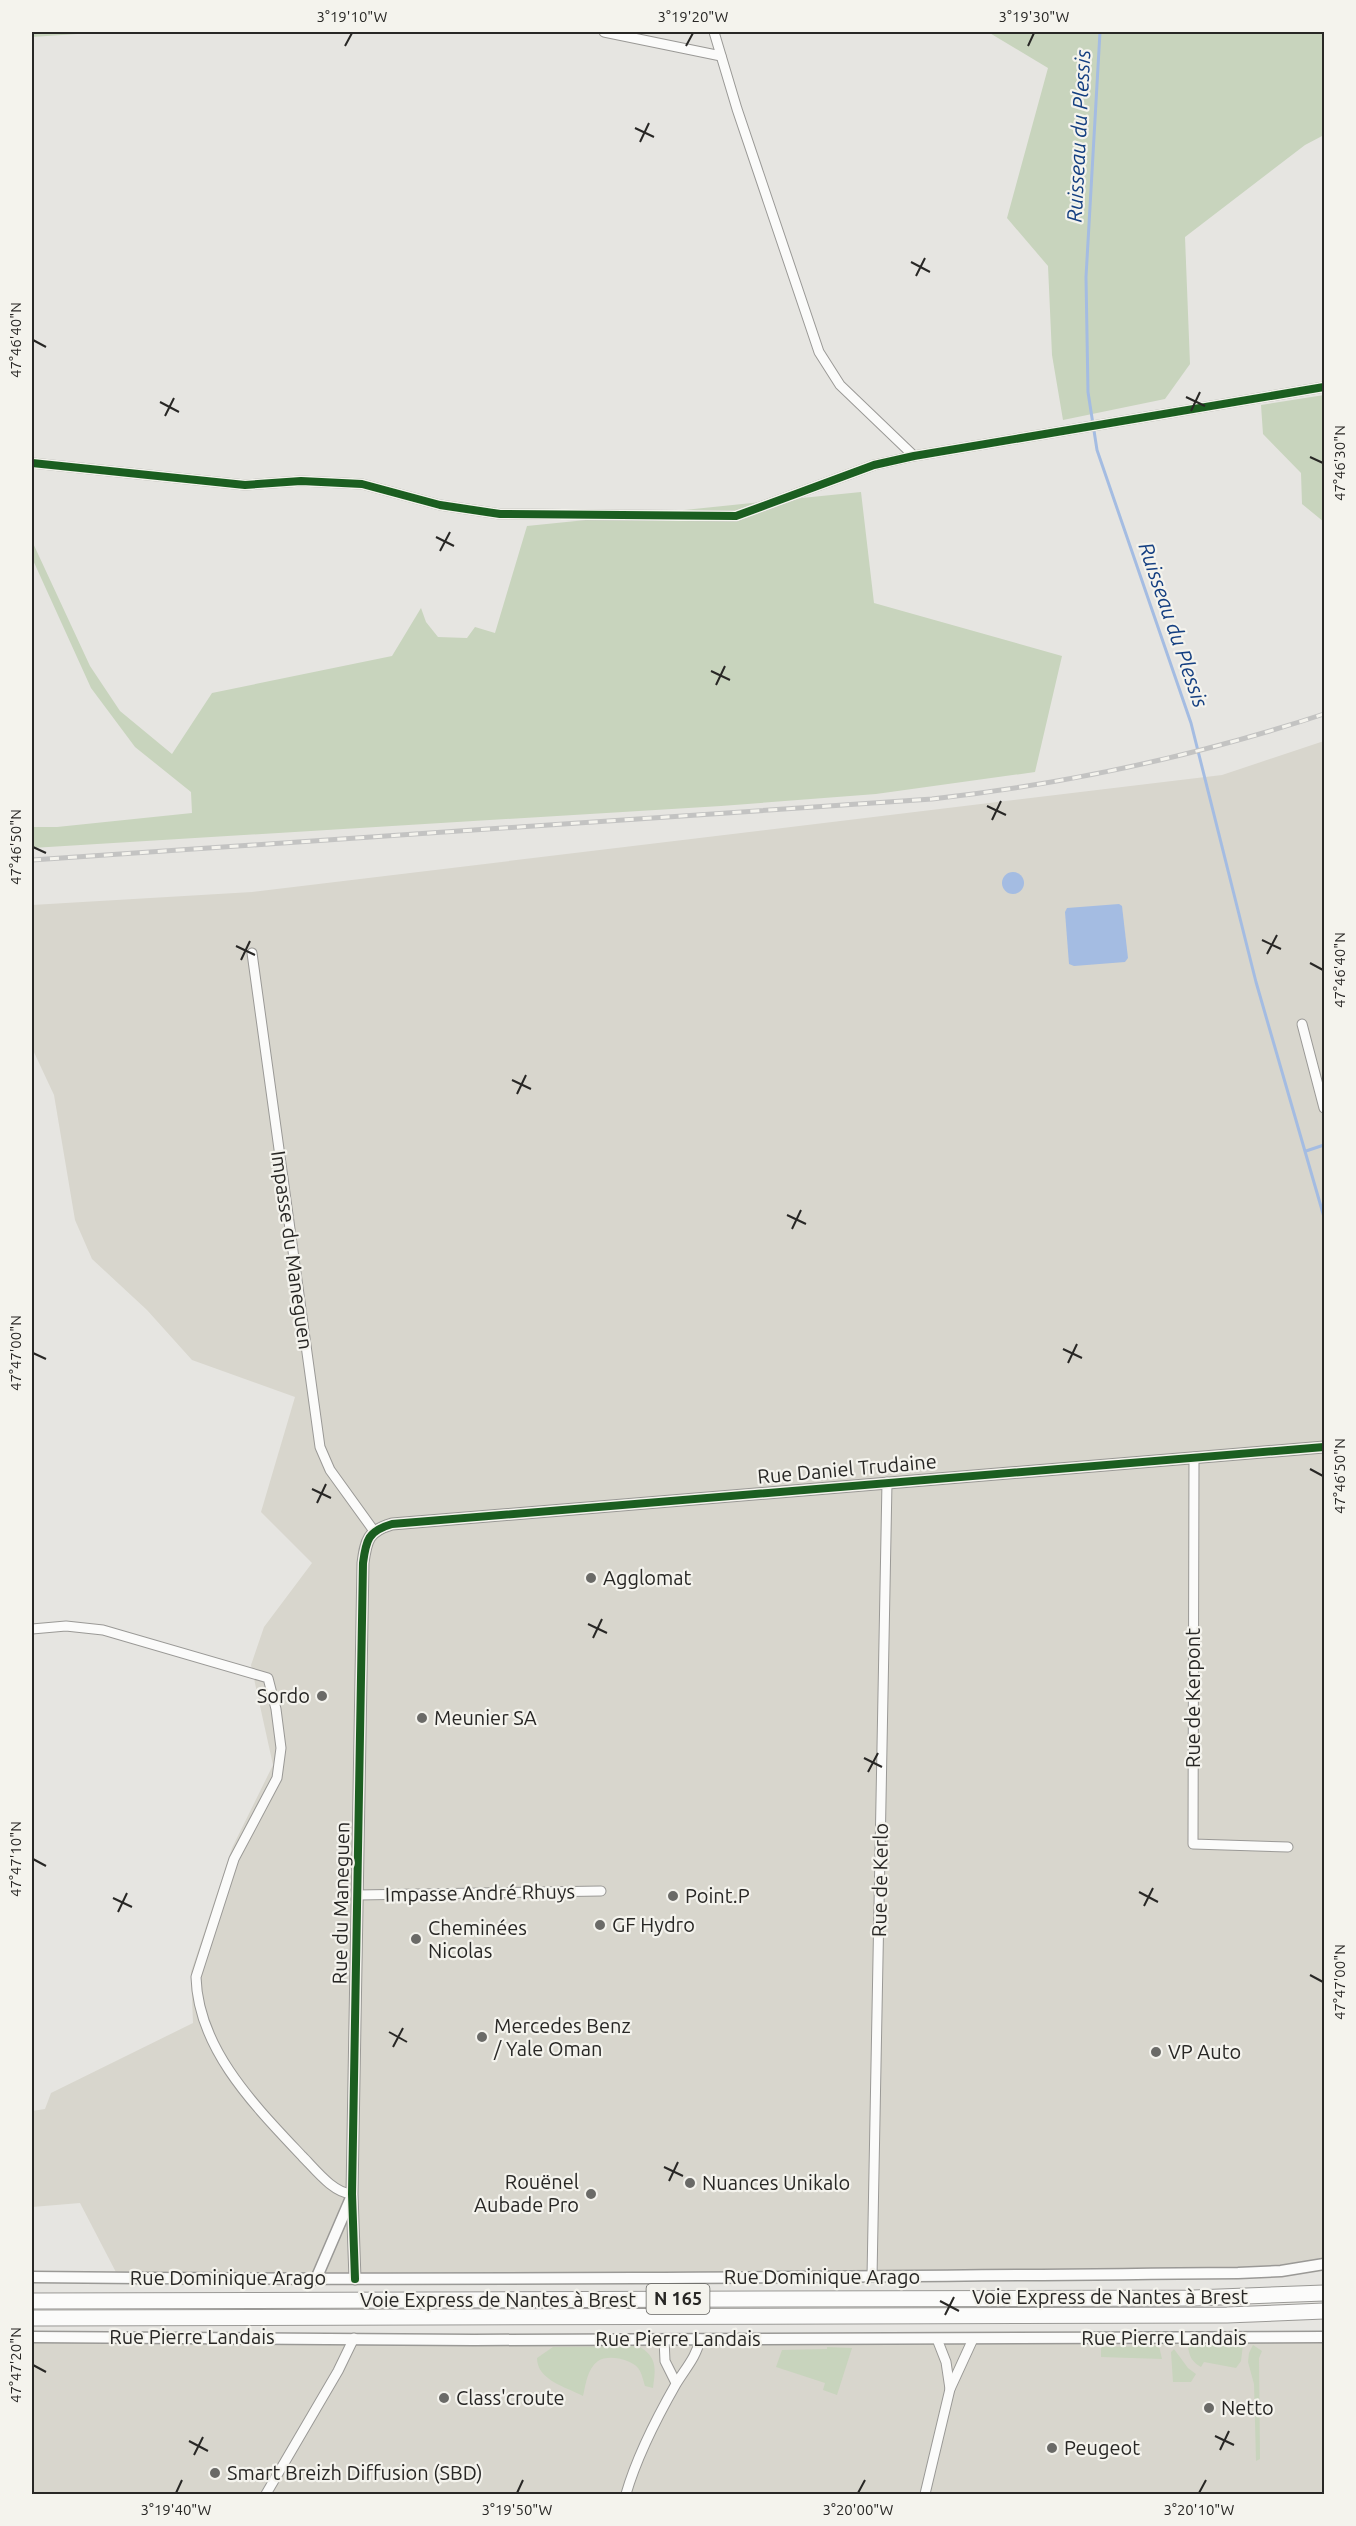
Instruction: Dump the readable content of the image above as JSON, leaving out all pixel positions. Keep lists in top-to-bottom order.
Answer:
{
  "streets": {
    "highway": ["Voie Express de Nantes à Brest", "N 165"],
    "street": [
      "Impasse du Maneguen",
      "Rue Daniel Trudaine",
      "Rue de Kerpont",
      "Rue de Kerlo",
      "Impasse André Rhuys",
      "Rue du Maneguen",
      "Rue Dominique Arago",
      "Rue Pierre Landais"
    ]
  },
  "crossings": [
    ["Impasse du Maneguen", "Rue Daniel Trudaine"],
    ["Impasse du Maneguen", "Rue du Maneguen"],
    ["Rue Daniel Trudaine", "Rue de Kerpont"],
    ["Rue Daniel Trudaine", "Rue de Kerlo"],
    ["Rue Daniel Trudaine", "Rue du Maneguen"],
    ["Rue de Kerlo", "Rue Dominique Arago"],
    ["Impasse André Rhuys", "Rue du Maneguen"],
    ["Rue du Maneguen", "Rue Dominique Arago"]
  ],
  "water": ["Ruisseau du Plessis"],
  "places": [
    "Agglomat",
    "Sordo",
    "Meunier SA",
    "Point.P",
    "GF Hydro",
    "Cheminées Nicolas",
    "Mercedes Benz / Yale Oman",
    "VP Auto",
    "Nuances Unikalo",
    "Rouënel Aubade Pro",
    "Class'croute",
    "Netto",
    "Peugeot",
    "Smart Breizh Diffusion (SBD)"
  ],
  "coordinates": [
    "3°19'10\"W",
    "3°19'20\"W",
    "3°19'30\"W",
    "47°46'40\"N",
    "47°46'30\"N",
    "47°46'50\"N",
    "47°47'00\"N",
    "47°47'10\"N",
    "47°47'20\"N",
    "3°19'40\"W",
    "3°19'50\"W",
    "3°20'00\"W",
    "3°20'10\"W"
  ]
}
